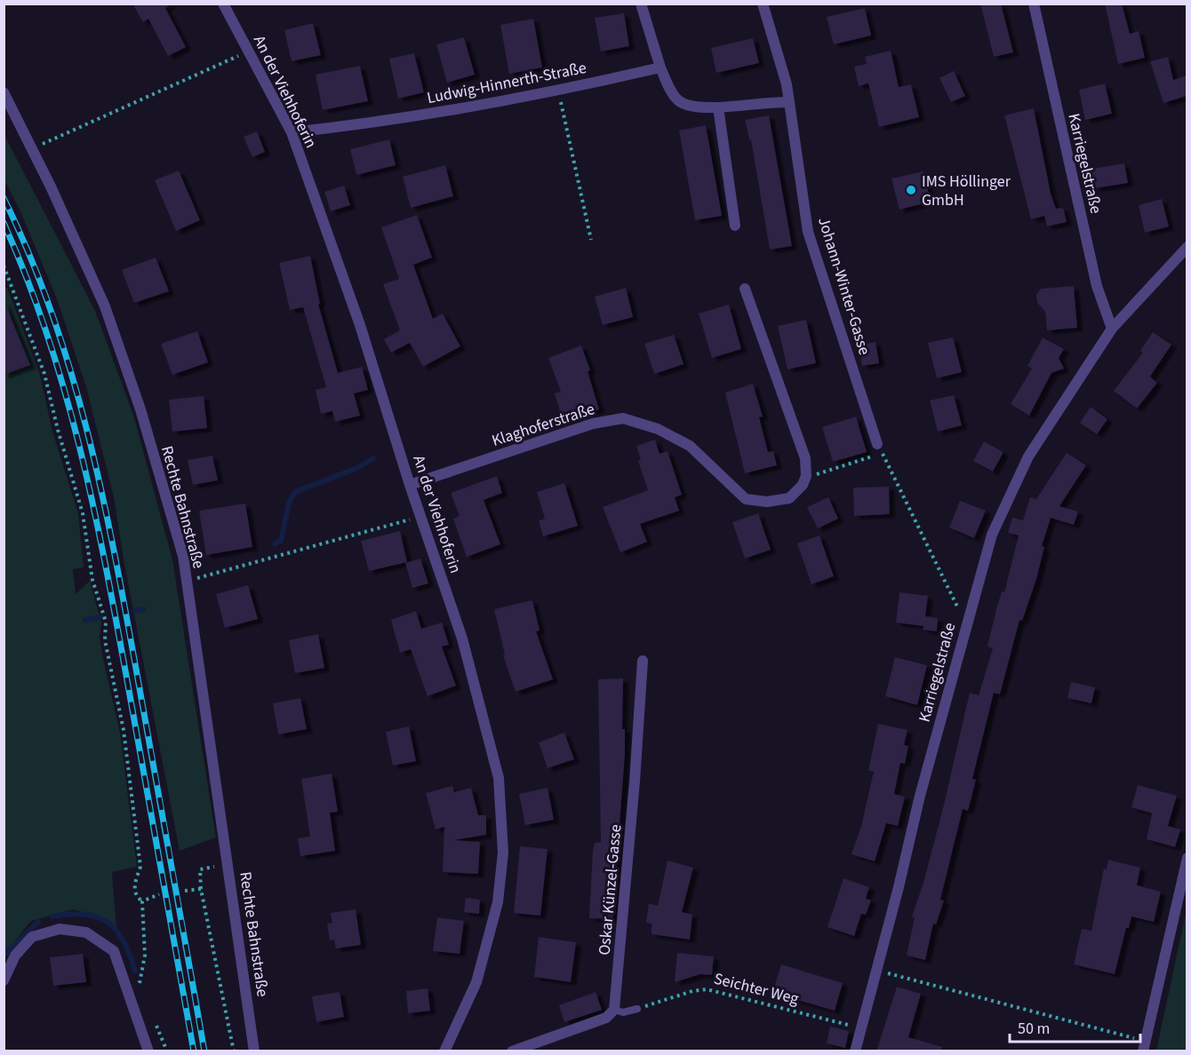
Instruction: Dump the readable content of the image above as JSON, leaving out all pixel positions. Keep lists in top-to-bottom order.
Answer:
{
  "streets": {
    "street": [
      "Ludwig-Hinnerth-Straße",
      "An der Viehhoferin",
      "Karriegelstraße",
      "Johann-Winter-Gasse",
      "Klaghoferstraße",
      "Rechte Bahnstraße",
      "Oskar Künzel-Gasse"
    ],
    "path": ["Seichter Weg"]
  },
  "crossings": [
    ["Ludwig-Hinnerth-Straße", "An der Viehhoferin"],
    ["An der Viehhoferin", "Klaghoferstraße"],
    ["Karriegelstraße", "Seichter Weg"]
  ],
  "places": ["IMS Höllinger GmbH"],
  "scale_bar": "50 m"
}
